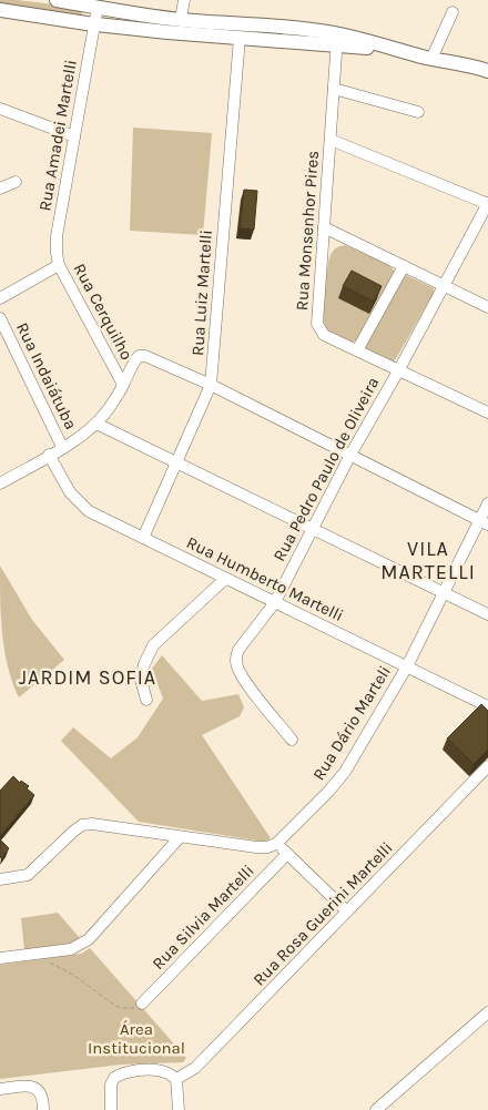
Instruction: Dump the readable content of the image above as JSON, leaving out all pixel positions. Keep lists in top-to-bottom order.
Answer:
{
  "streets": {
    "street": [
      "Rua Amadei Martelli",
      "Rua Monsenhor Pires",
      "Rua Luiz Martelli",
      "Rua Cerquilho",
      "Rua Indaiátuba",
      "Rua Pedro Paulo de Oliveira",
      "Rua Humberto Martelli",
      "Rua Dário Marteli",
      "Rua Rosa Guerini Martelli",
      "Rua Silvia Martelli"
    ]
  },
  "crossings": [
    ["Rua Amadei Martelli", "Rua Cerquilho"],
    ["Rua Monsenhor Pires", "Rua Pedro Paulo de Oliveira"],
    ["Rua Luiz Martelli", "Rua Humberto Martelli"],
    ["Rua Pedro Paulo de Oliveira", "Rua Humberto Martelli"],
    ["Rua Humberto Martelli", "Rua Dário Marteli"]
  ],
  "districts": ["VILA MARTELLI", "JARDIM SOFIA"],
  "parks": ["Área Institucional"]
}
